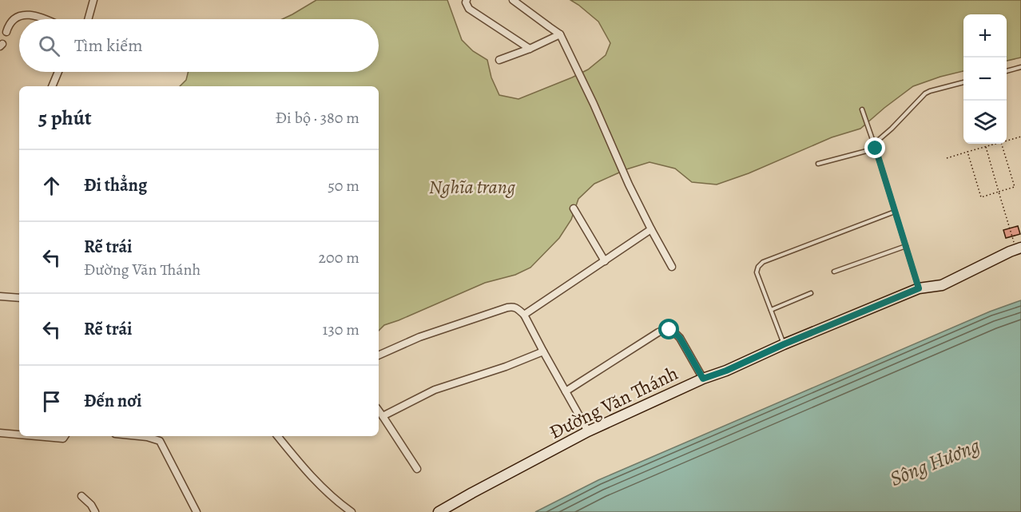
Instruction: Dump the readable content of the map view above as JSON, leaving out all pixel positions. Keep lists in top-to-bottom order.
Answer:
{
  "streets": {
    "main road": ["Đường Văn Thánh"]
  },
  "water": ["Sông Hương"],
  "parks": ["Nghĩa trang"],
  "page": {
    "map_buttons": ["+", "−"],
    "search": "Tìm kiếm",
    "heading": ["5 phút", "Đi bộ · 380 m"],
    "list": [
      ["Đi thẳng", "50 m"],
      ["Rẽ trái", "Đường Văn Thánh", "200 m"],
      ["Rẽ trái", "130 m"],
      "Đến nơi"
    ]
  }
}
